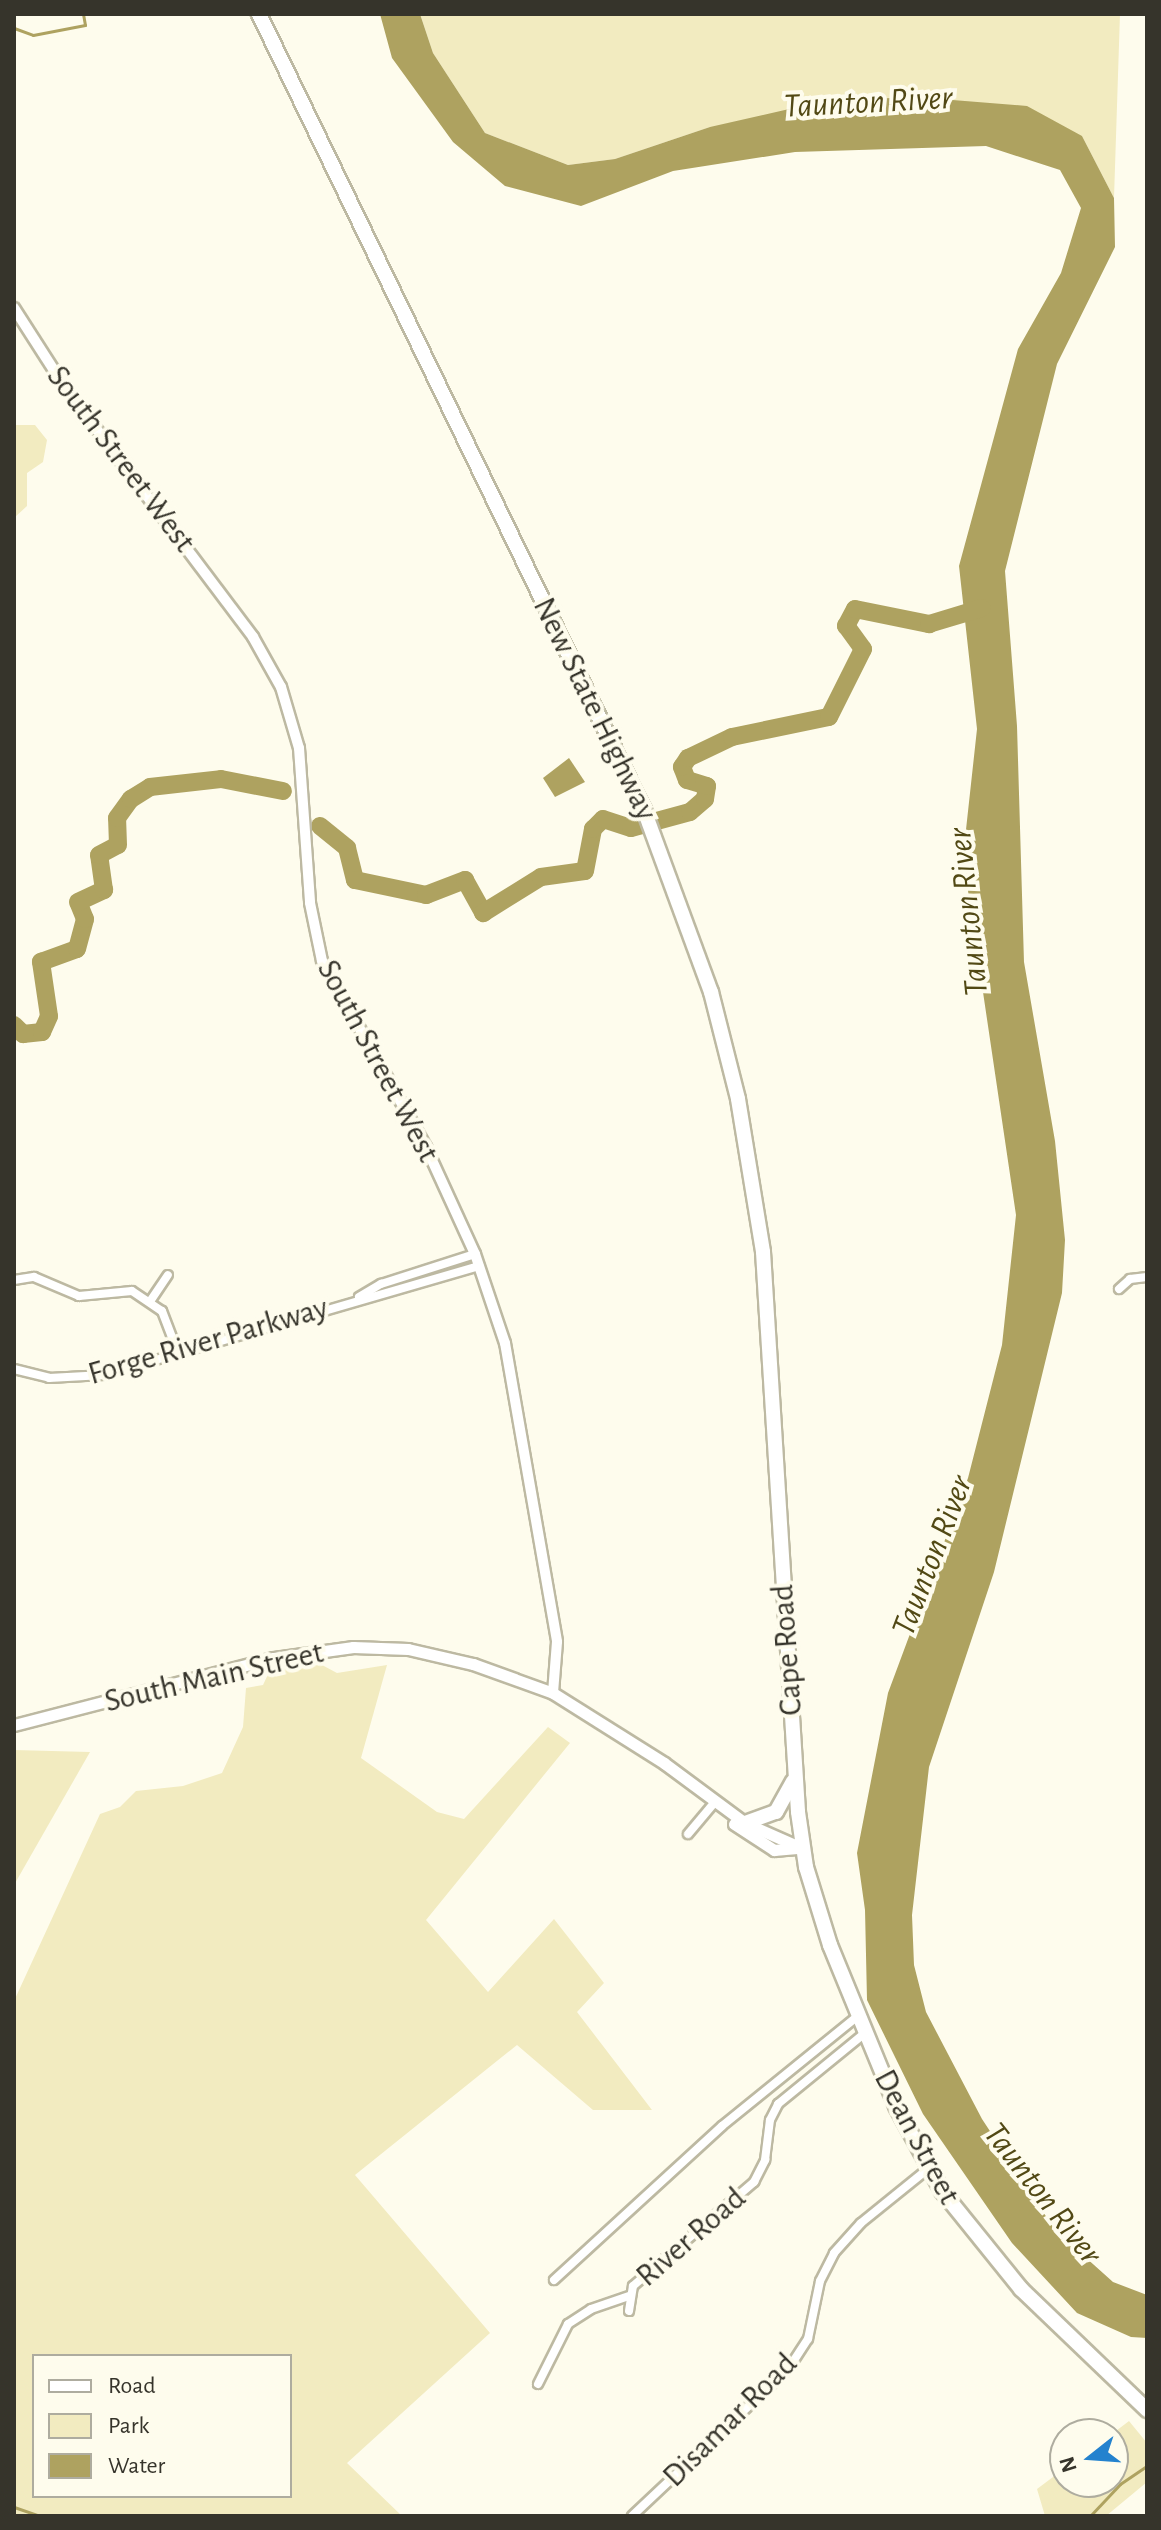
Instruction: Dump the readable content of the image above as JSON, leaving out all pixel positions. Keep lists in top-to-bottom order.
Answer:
{
  "streets": {
    "highway": ["New State Highway", "Cape Road", "Dean Street"],
    "main road": ["South Main Street"],
    "street": [
      "South Street West",
      "Forge River Parkway",
      "River Road",
      "Disamar Road"
    ]
  },
  "crossings": [
    ["South Street West", "Forge River Parkway"],
    ["South Street West", "South Main Street"],
    ["New State Highway", "Cape Road"],
    ["Cape Road", "Dean Street"],
    ["Dean Street", "River Road"],
    ["Dean Street", "Disamar Road"]
  ],
  "water": ["Taunton River"],
  "legend": ["Road", "Park", "Water"],
  "north": "left"
}
